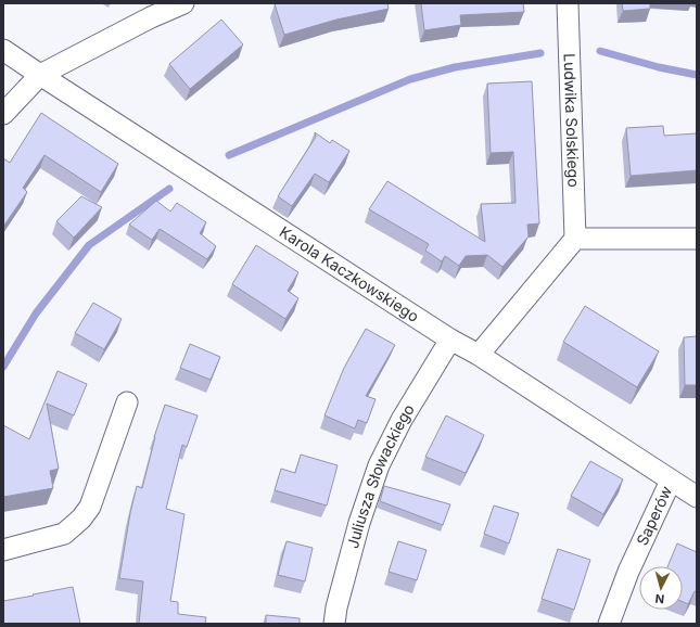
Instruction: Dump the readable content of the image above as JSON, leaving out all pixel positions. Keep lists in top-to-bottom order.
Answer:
{
  "streets": {
    "street": [
      "Ludwika Solskiego",
      "Karola Kaczkowskiego",
      "Juliusza Słowackiego",
      "Saperów"
    ]
  },
  "crossings": [
    ["Karola Kaczkowskiego", "Juliusza Słowackiego"],
    ["Karola Kaczkowskiego", "Saperów"]
  ],
  "north": "bottom"
}
